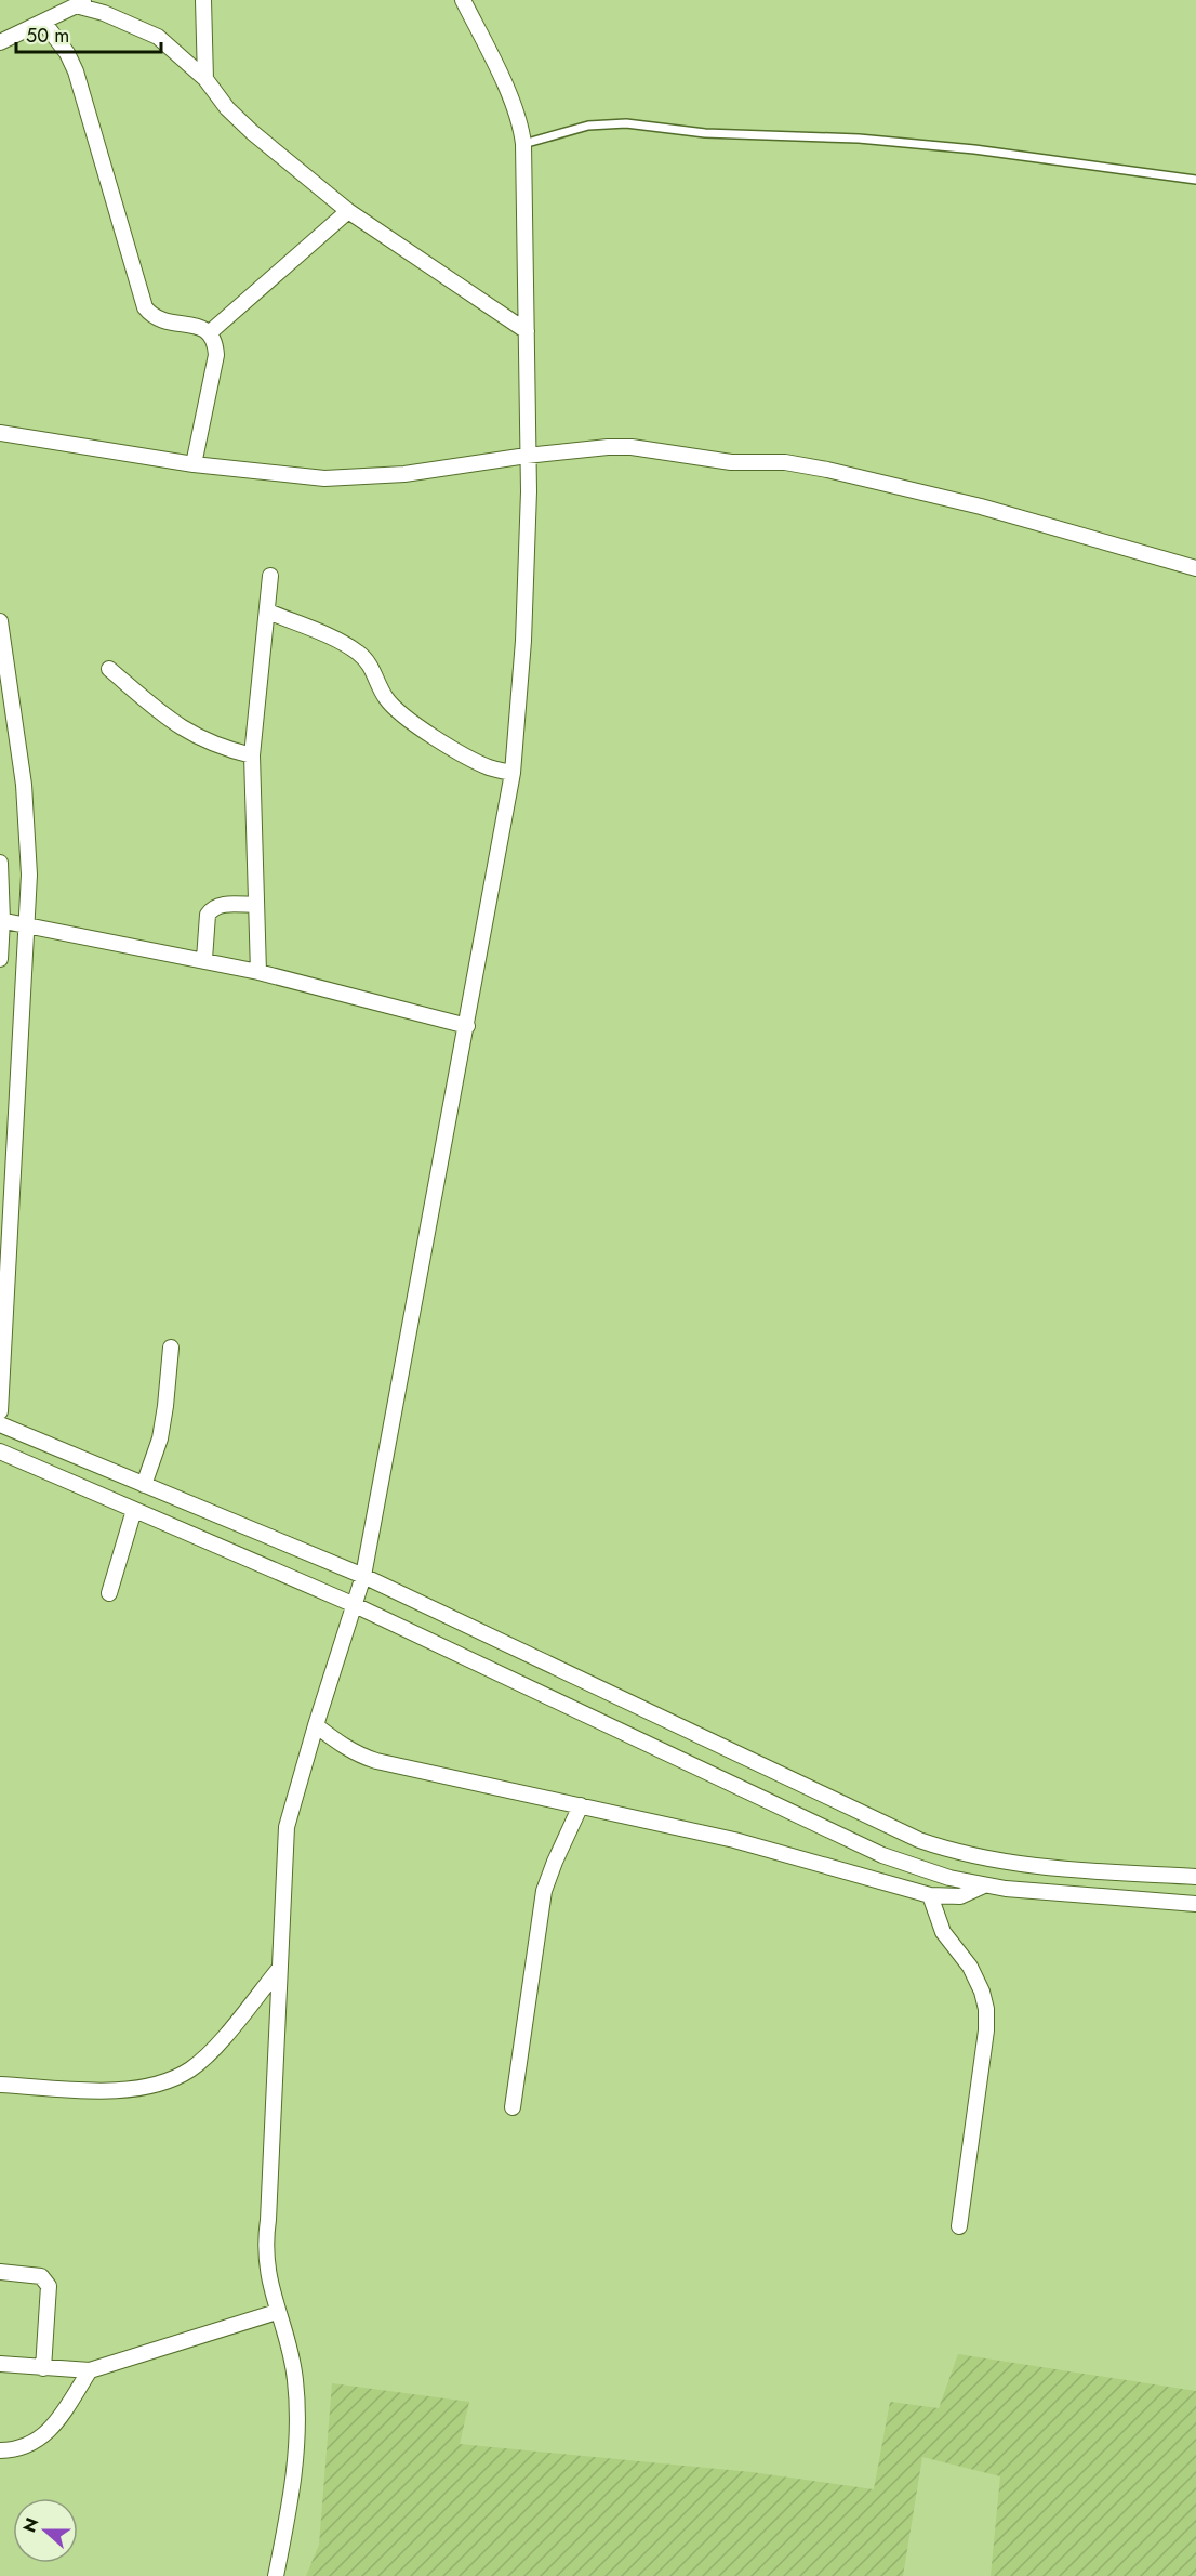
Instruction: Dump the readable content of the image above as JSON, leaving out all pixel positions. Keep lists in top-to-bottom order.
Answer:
{
  "scale_bar": "50 m",
  "north": "left"
}
